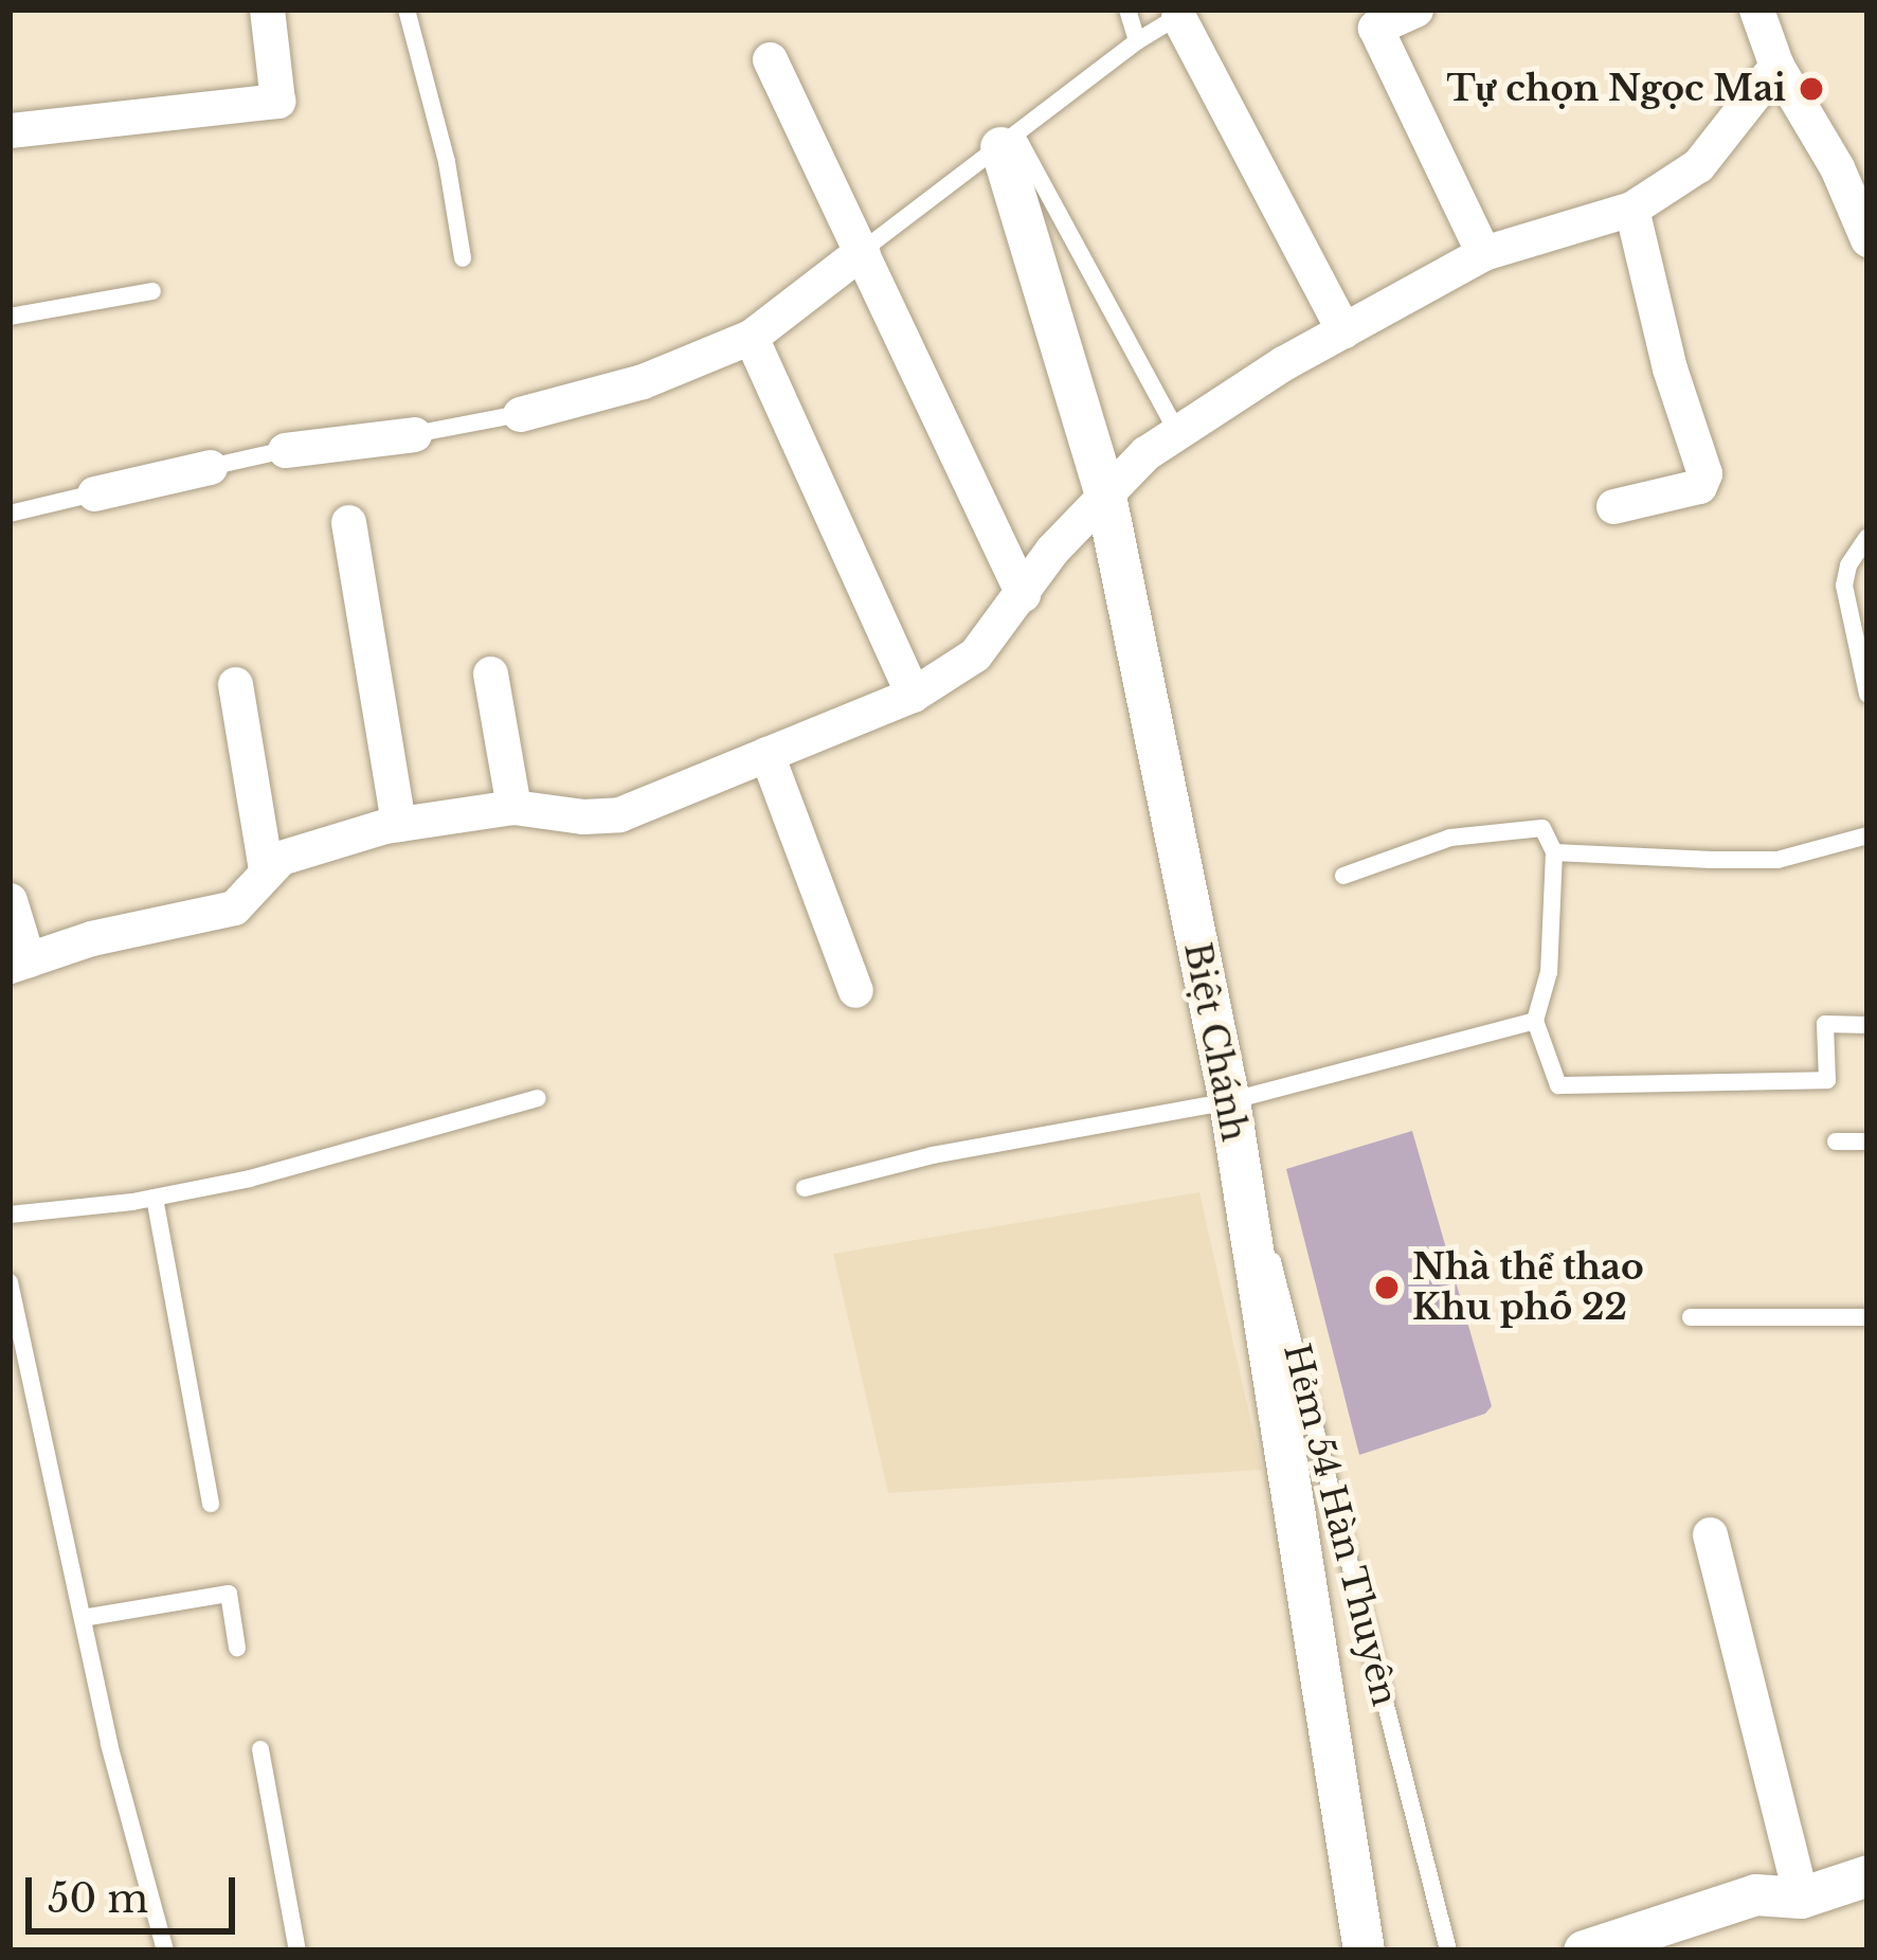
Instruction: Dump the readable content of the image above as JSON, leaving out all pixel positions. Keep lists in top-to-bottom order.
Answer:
{
  "streets": {
    "street": ["Biệt Chánh"],
    "lane": ["Hẻm 54 Hàn Thuyên"]
  },
  "crossings": [
    ["Biệt Chánh", "Hẻm 54 Hàn Thuyên"]
  ],
  "places": ["Tự chọn Ngọc Mai", "Nhà thể thao Khu phố 22"],
  "scale_bar": "50 m"
}
